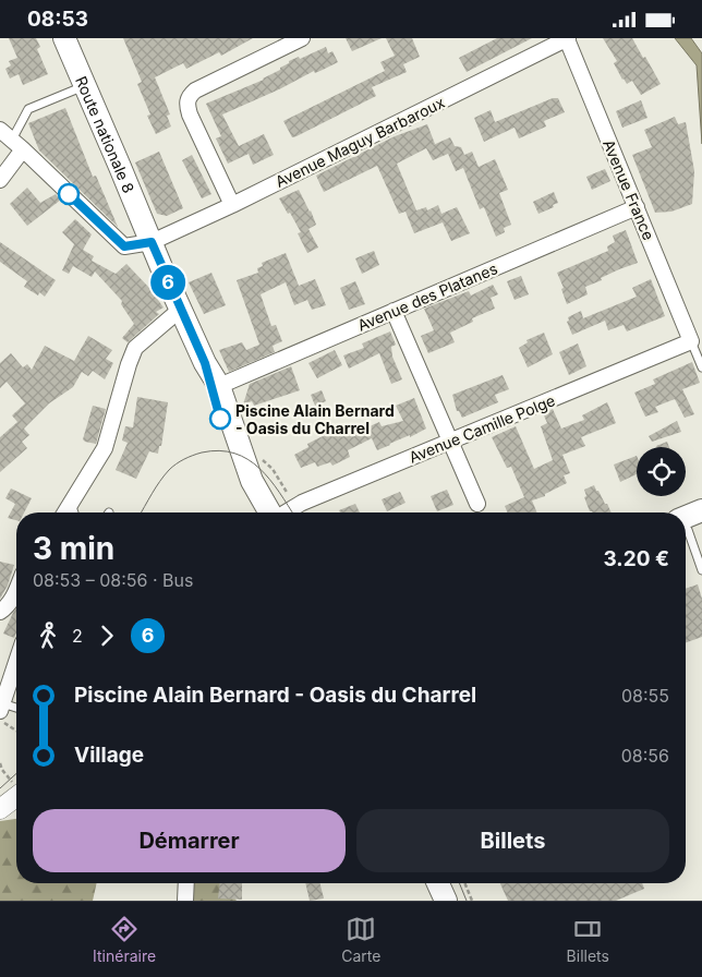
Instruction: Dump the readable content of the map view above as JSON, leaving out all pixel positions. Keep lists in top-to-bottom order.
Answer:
{
  "streets": {
    "main road": ["Route nationale 8"],
    "street": [
      "Avenue Maguy Barbaroux",
      "Avenue France",
      "Avenue des Platanes",
      "Avenue Camille Polge"
    ]
  },
  "crossings": [
    ["Route nationale 8", "Avenue Maguy Barbaroux"],
    ["Avenue Maguy Barbaroux", "Avenue France"],
    ["Avenue France", "Avenue des Platanes"],
    ["Avenue France", "Avenue Camille Polge"]
  ],
  "places": ["Piscine Alain Bernard - Oasis du Charrel"],
  "lines": ["bus line 6"],
  "page": {
    "status": "08:53",
    "on_map": "6",
    "heading": ["3 min", "08:53 – 08:56 · Bus", "3.20 €"],
    "legs": ["2", "6"],
    "list": [
      {
        "name": "Piscine Alain Bernard - Oasis du Charrel",
        "value": "08:55"
      },
      {
        "name": "Village",
        "value": "08:56"
      }
    ],
    "buttons": ["Démarrer", "Billets"],
    "tabs": ["Itinéraire", "Carte", "Billets"]
  }
}
